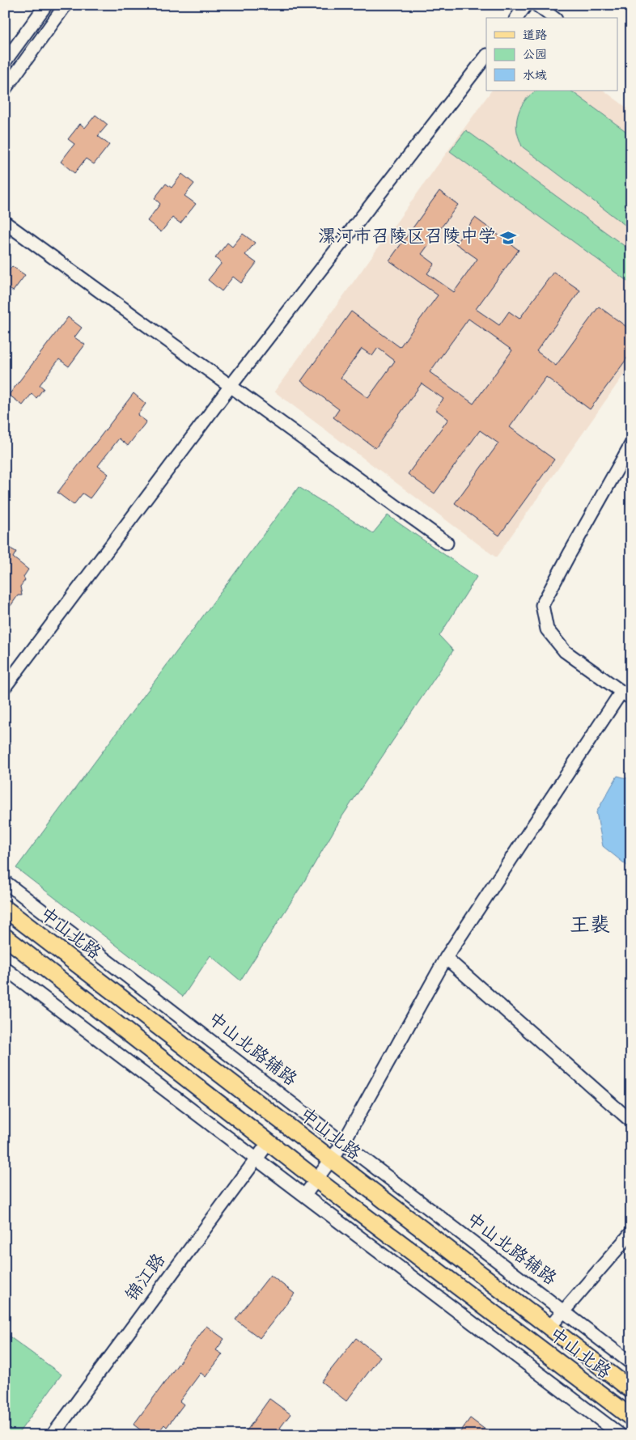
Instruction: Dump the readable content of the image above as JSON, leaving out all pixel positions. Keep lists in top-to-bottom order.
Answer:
{
  "streets": {
    "main road": ["中山北路"],
    "street": ["中山北路辅路", "锦江路"]
  },
  "crossings": [
    ["中山北路", "锦江路"]
  ],
  "districts": ["王裴"],
  "places": {
    "school or university": ["漯河市召陵区召陵中学"]
  },
  "legend": ["道路", "公园", "水域"]
}
